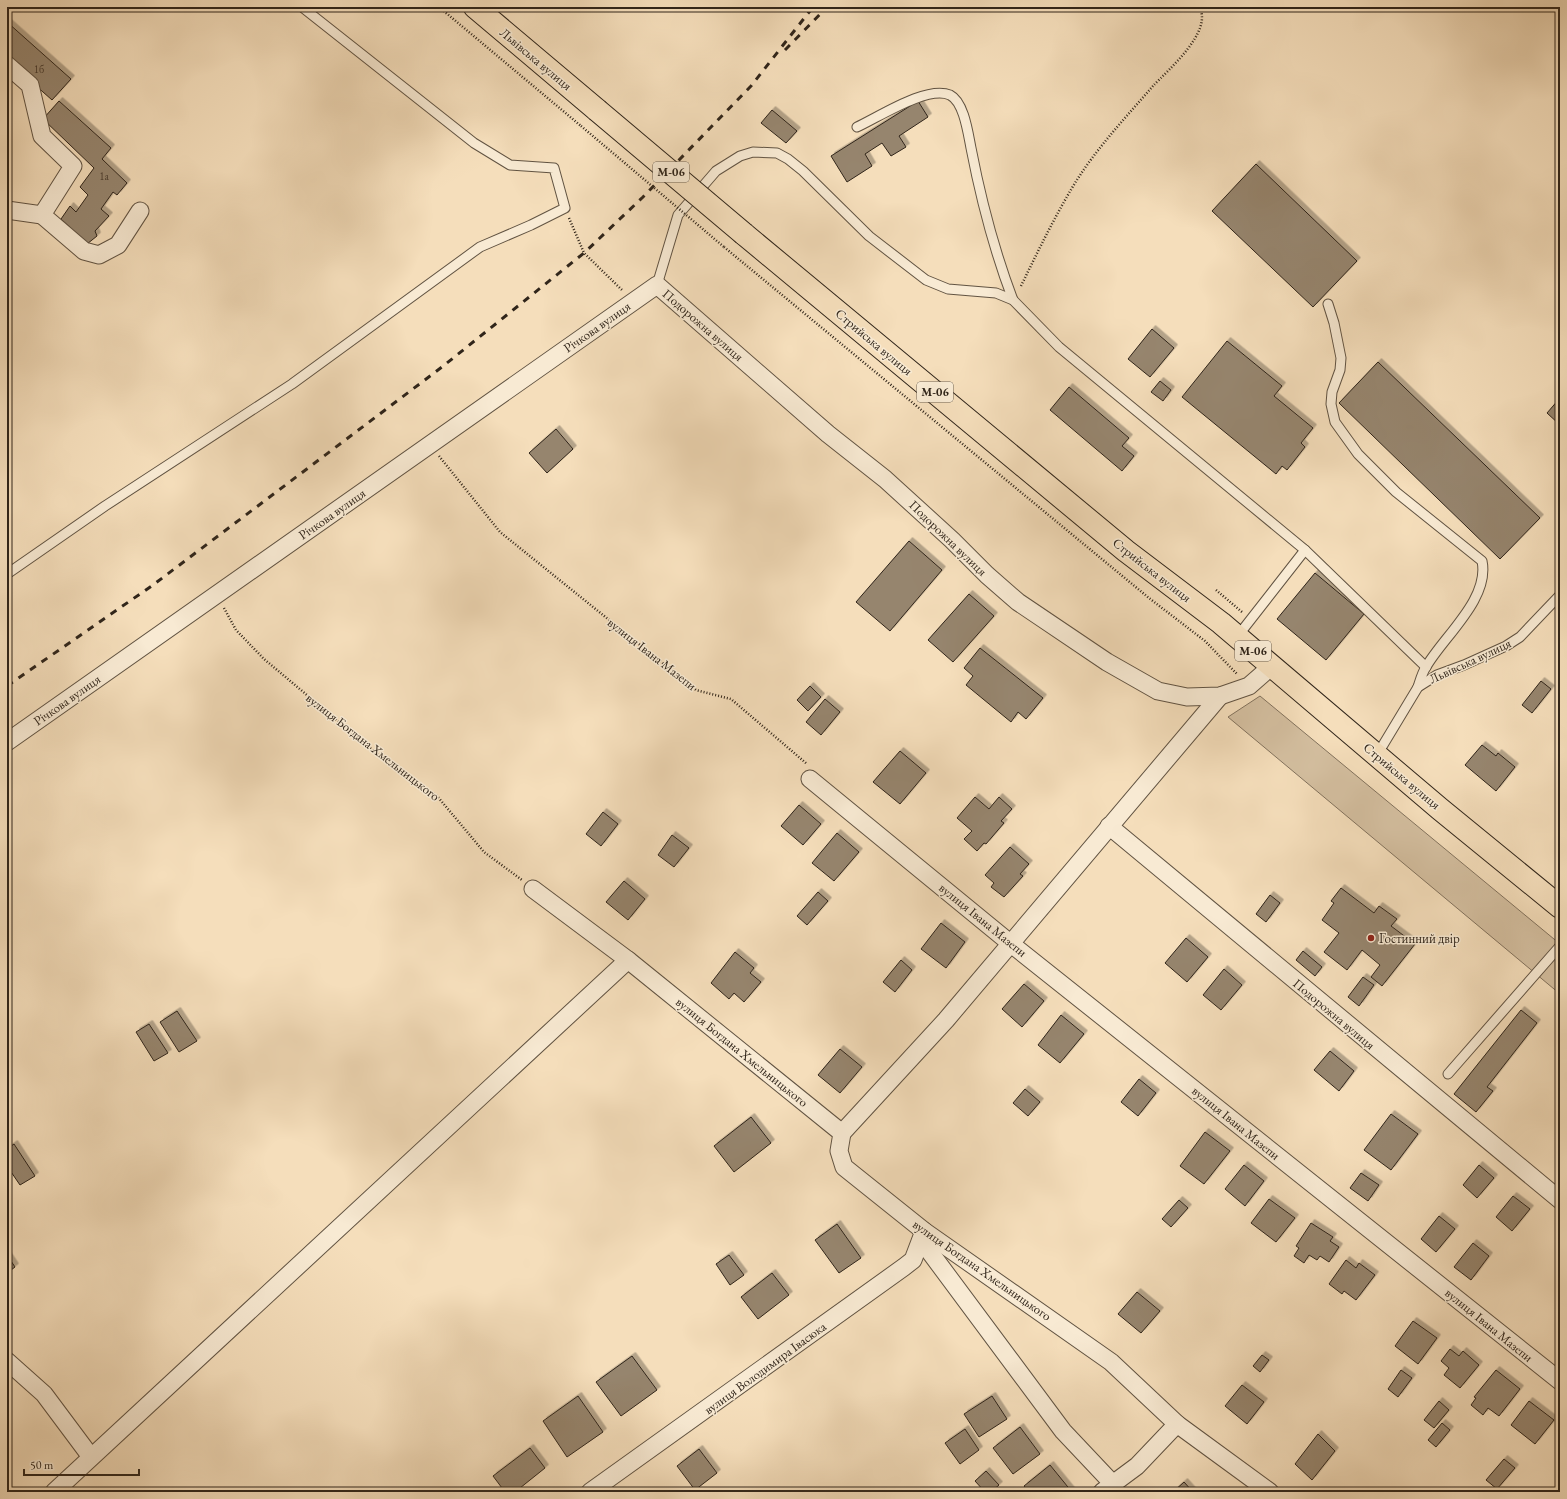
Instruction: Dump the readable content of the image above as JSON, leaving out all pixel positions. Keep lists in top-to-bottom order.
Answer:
{
  "streets": {
    "highway": ["Львівська вулиця", "М-06", "Стрийська вулиця"],
    "street": [
      "Подорожна вулиця",
      "Річкова вулиця",
      "вулиця Івана Мазепи",
      "вулиця Богдана Хмельницького",
      "вулиця Володимира Івасюка"
    ]
  },
  "crossings": [
    ["Львівська вулиця", "Стрийська вулиця"],
    ["Подорожна вулиця", "Річкова вулиця"],
    ["Подорожна вулиця", "Стрийська вулиця"],
    ["Річкова вулиця", "вулиця Івана Мазепи"],
    ["Річкова вулиця", "вулиця Богдана Хмельницького"],
    ["вулиця Богдана Хмельницького", "вулиця Володимира Івасюка"]
  ],
  "places": ["Гостинний двір"],
  "house_numbers": ["1б", "1а"],
  "scale_bar": "50 m"
}
